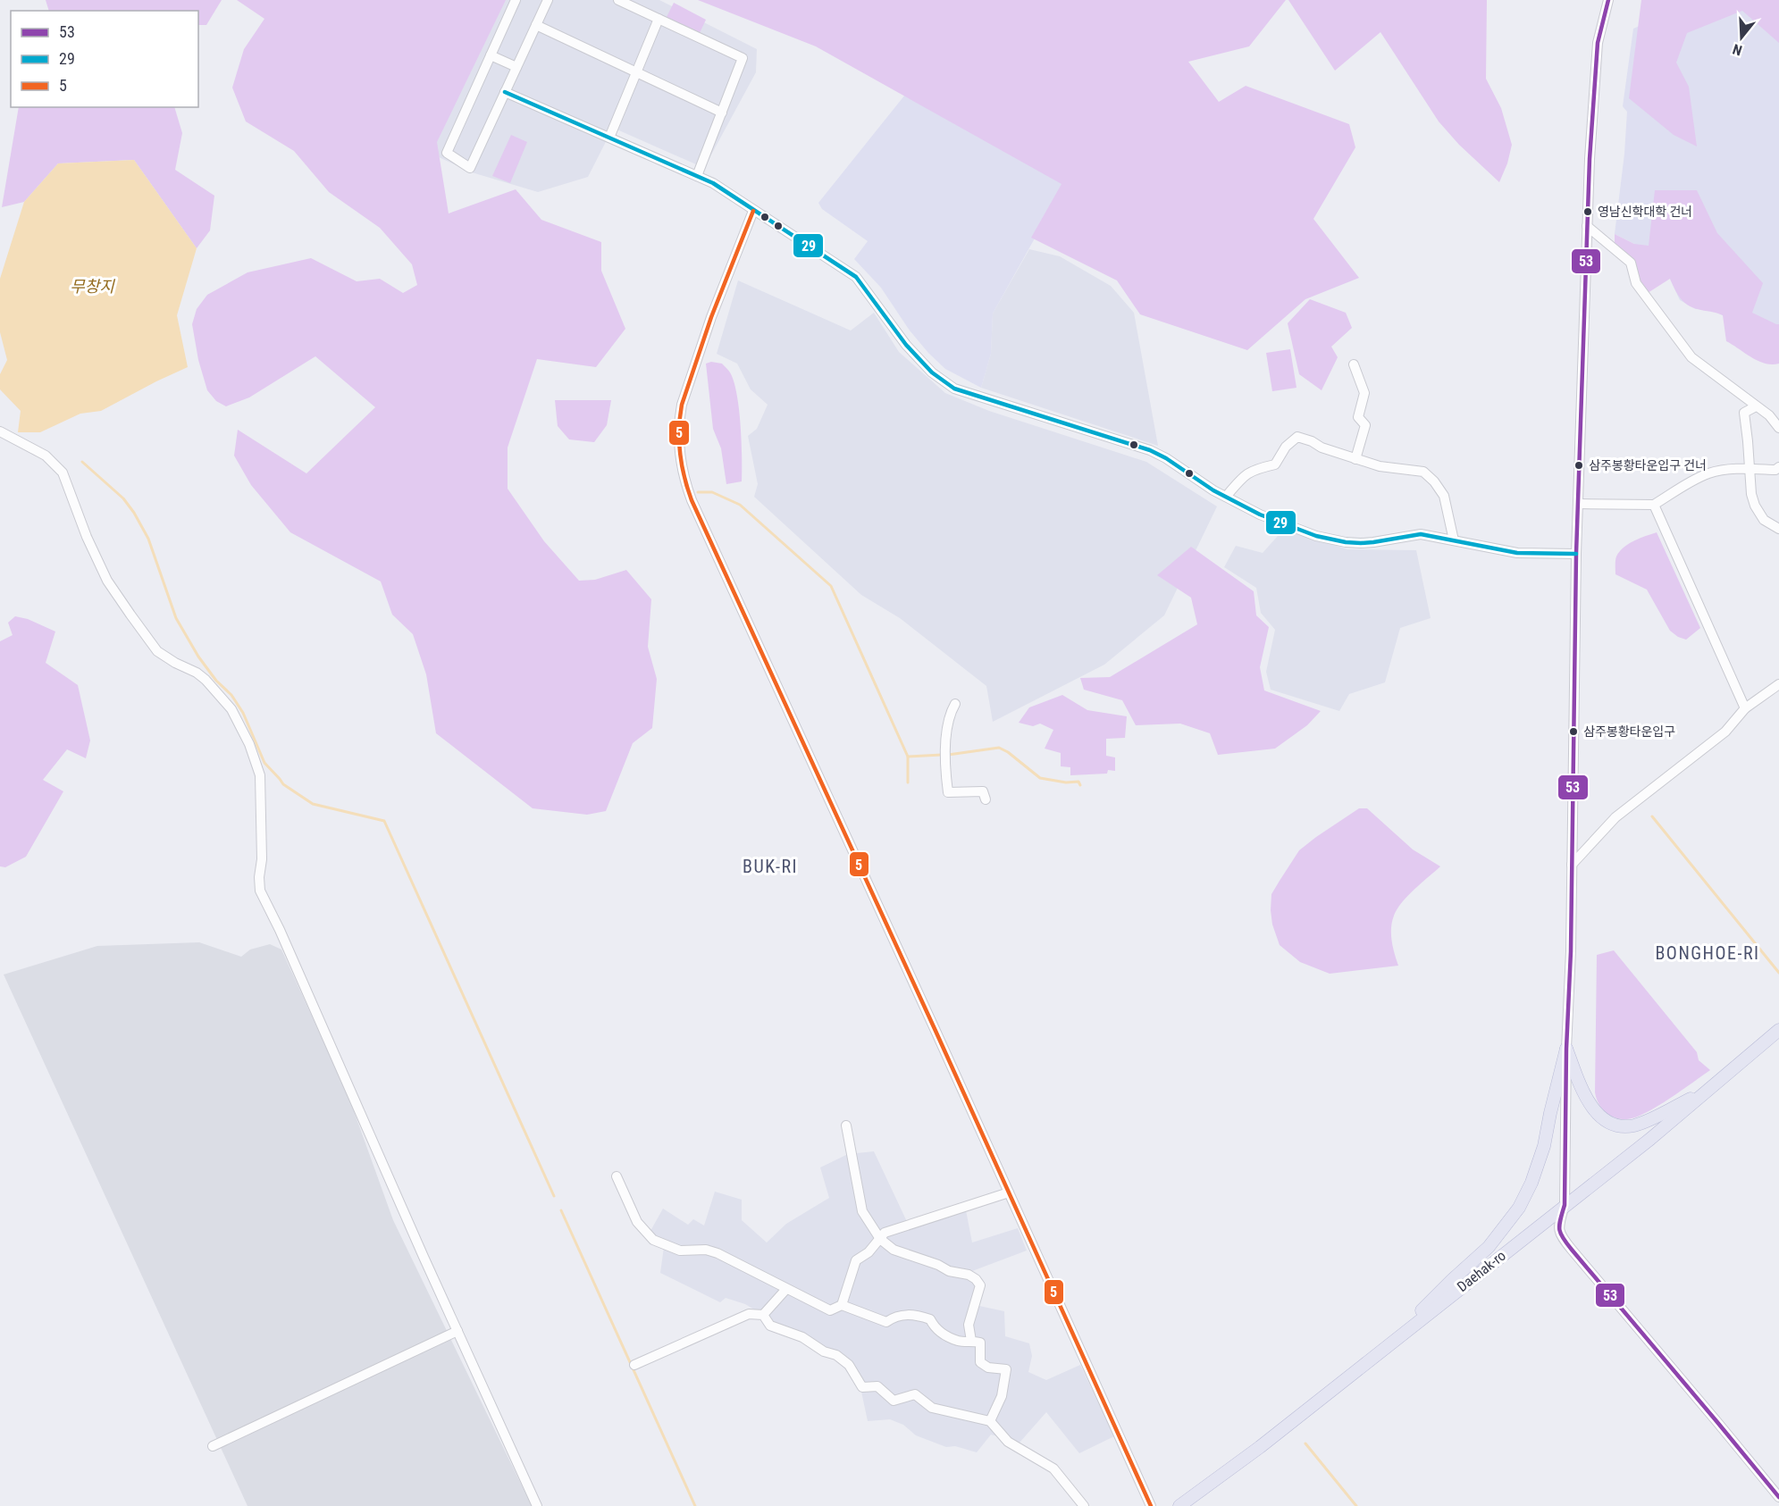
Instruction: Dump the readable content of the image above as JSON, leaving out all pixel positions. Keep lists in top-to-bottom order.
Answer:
{
  "streets": {
    "main road": ["Daehak-ro"]
  },
  "districts": ["BUK-RI", "BONGHOE-RI"],
  "water": ["무창지"],
  "places": ["영남신학대학 건너", "삼주봉황타운입구 건너", "삼주봉황타운입구"],
  "lines": ["transit line 53", "transit line 29", "transit line 5"],
  "legend": ["53", "29", "5"],
  "north": "bottom"
}
